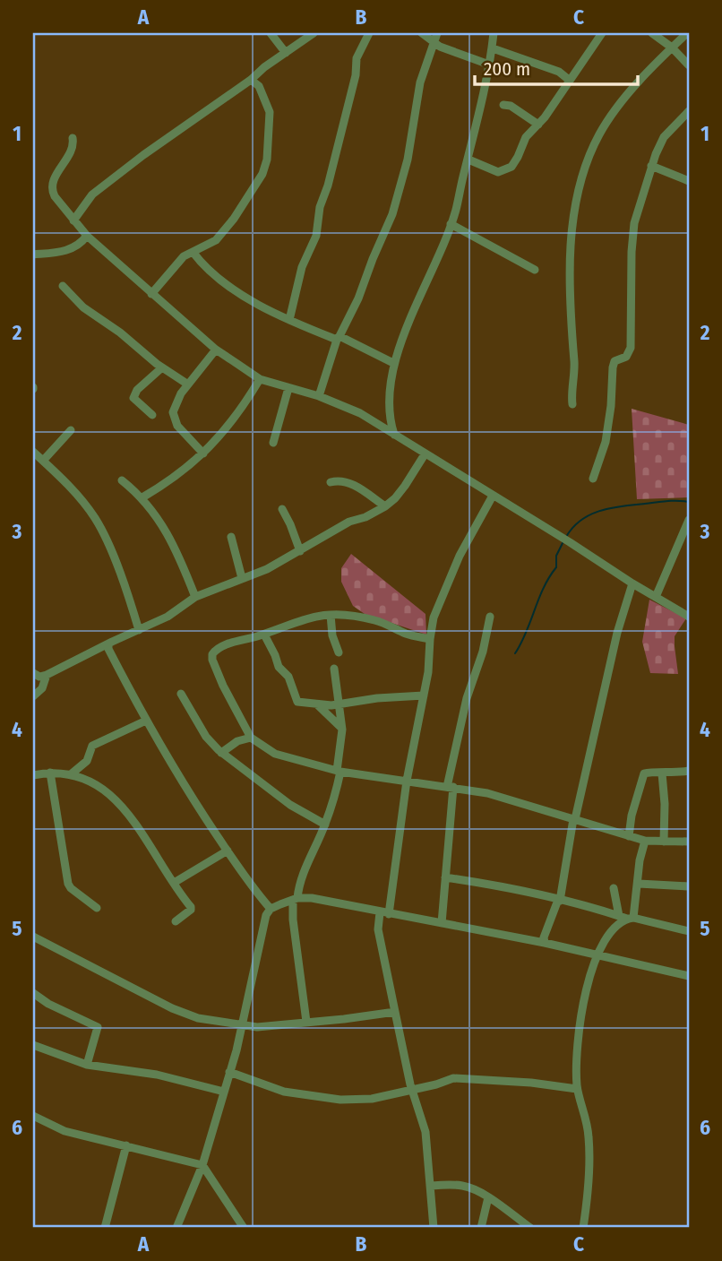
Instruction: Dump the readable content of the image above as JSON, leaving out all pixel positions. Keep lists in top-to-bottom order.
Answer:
{
  "scale_bar": "200 m",
  "grid": {
    "columns": ["A", "B", "C"],
    "rows": [
      "1",
      "2",
      "3",
      "4",
      "5",
      "6"
    ]
  }
}
